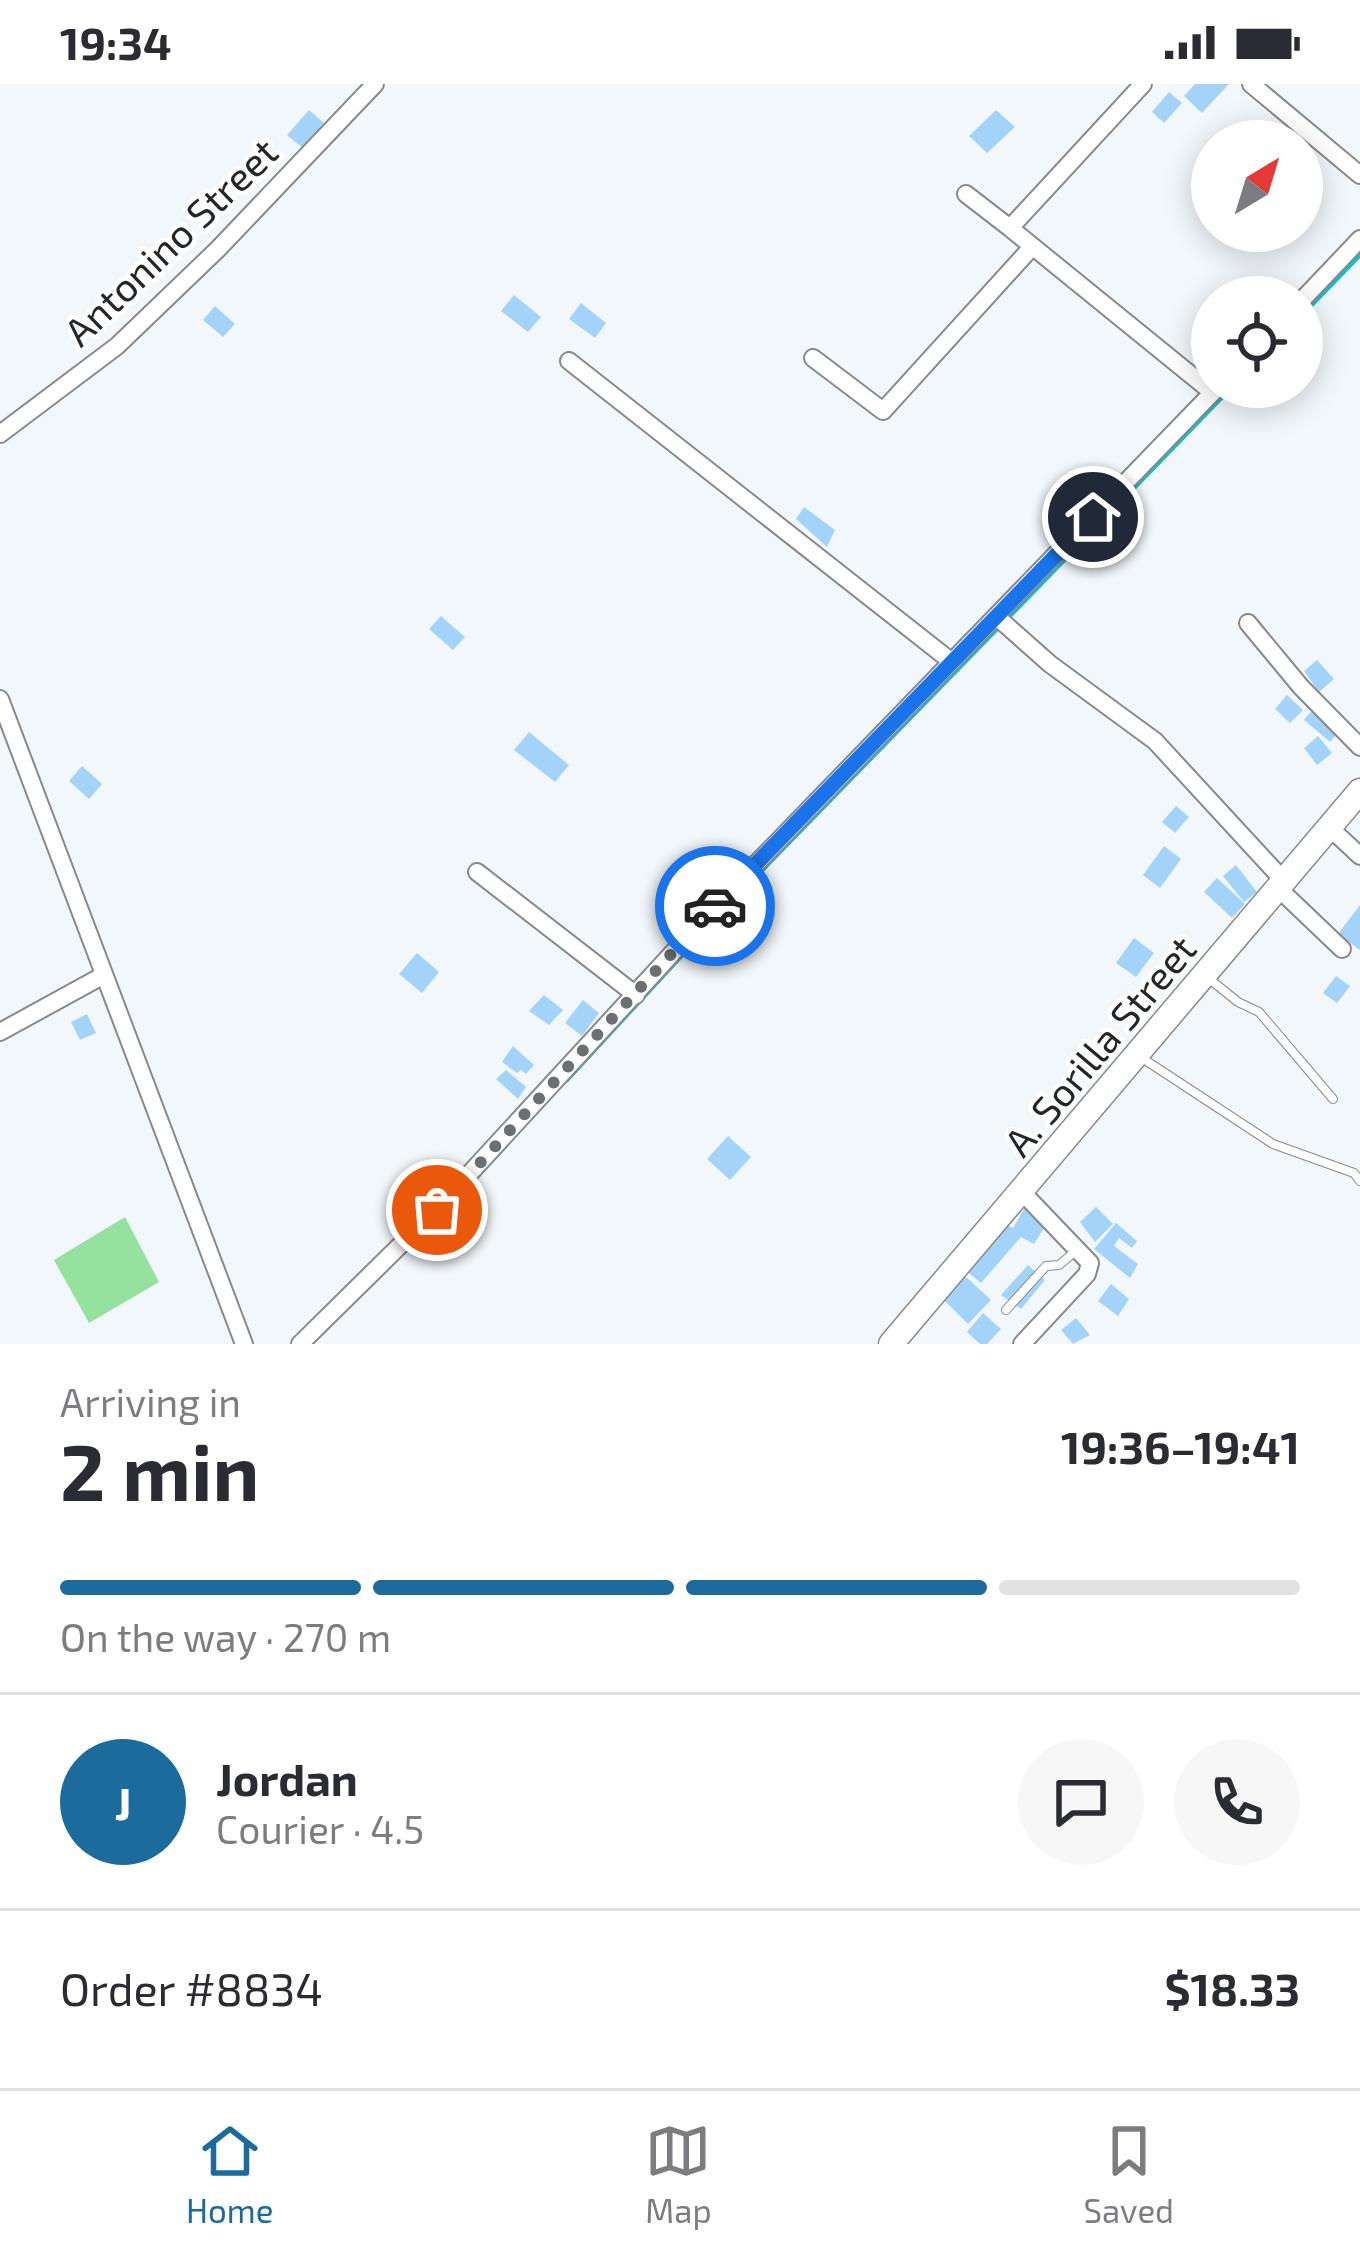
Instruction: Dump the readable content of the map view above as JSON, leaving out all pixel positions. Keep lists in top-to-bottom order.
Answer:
{
  "streets": {
    "street": ["Antonino Street", "A. Sorilla Street"]
  },
  "north": "top right",
  "page": {
    "status": "19:34",
    "heading": ["2 min", "Arriving in", "19:36–19:41"],
    "panel": [
      "Jordan",
      "Courier · 4.5",
      "Order #8834",
      "$18.33"
    ],
    "bar": "On the way · 270 m",
    "round": "J",
    "tabs": ["Home", "Map", "Saved"]
  }
}
